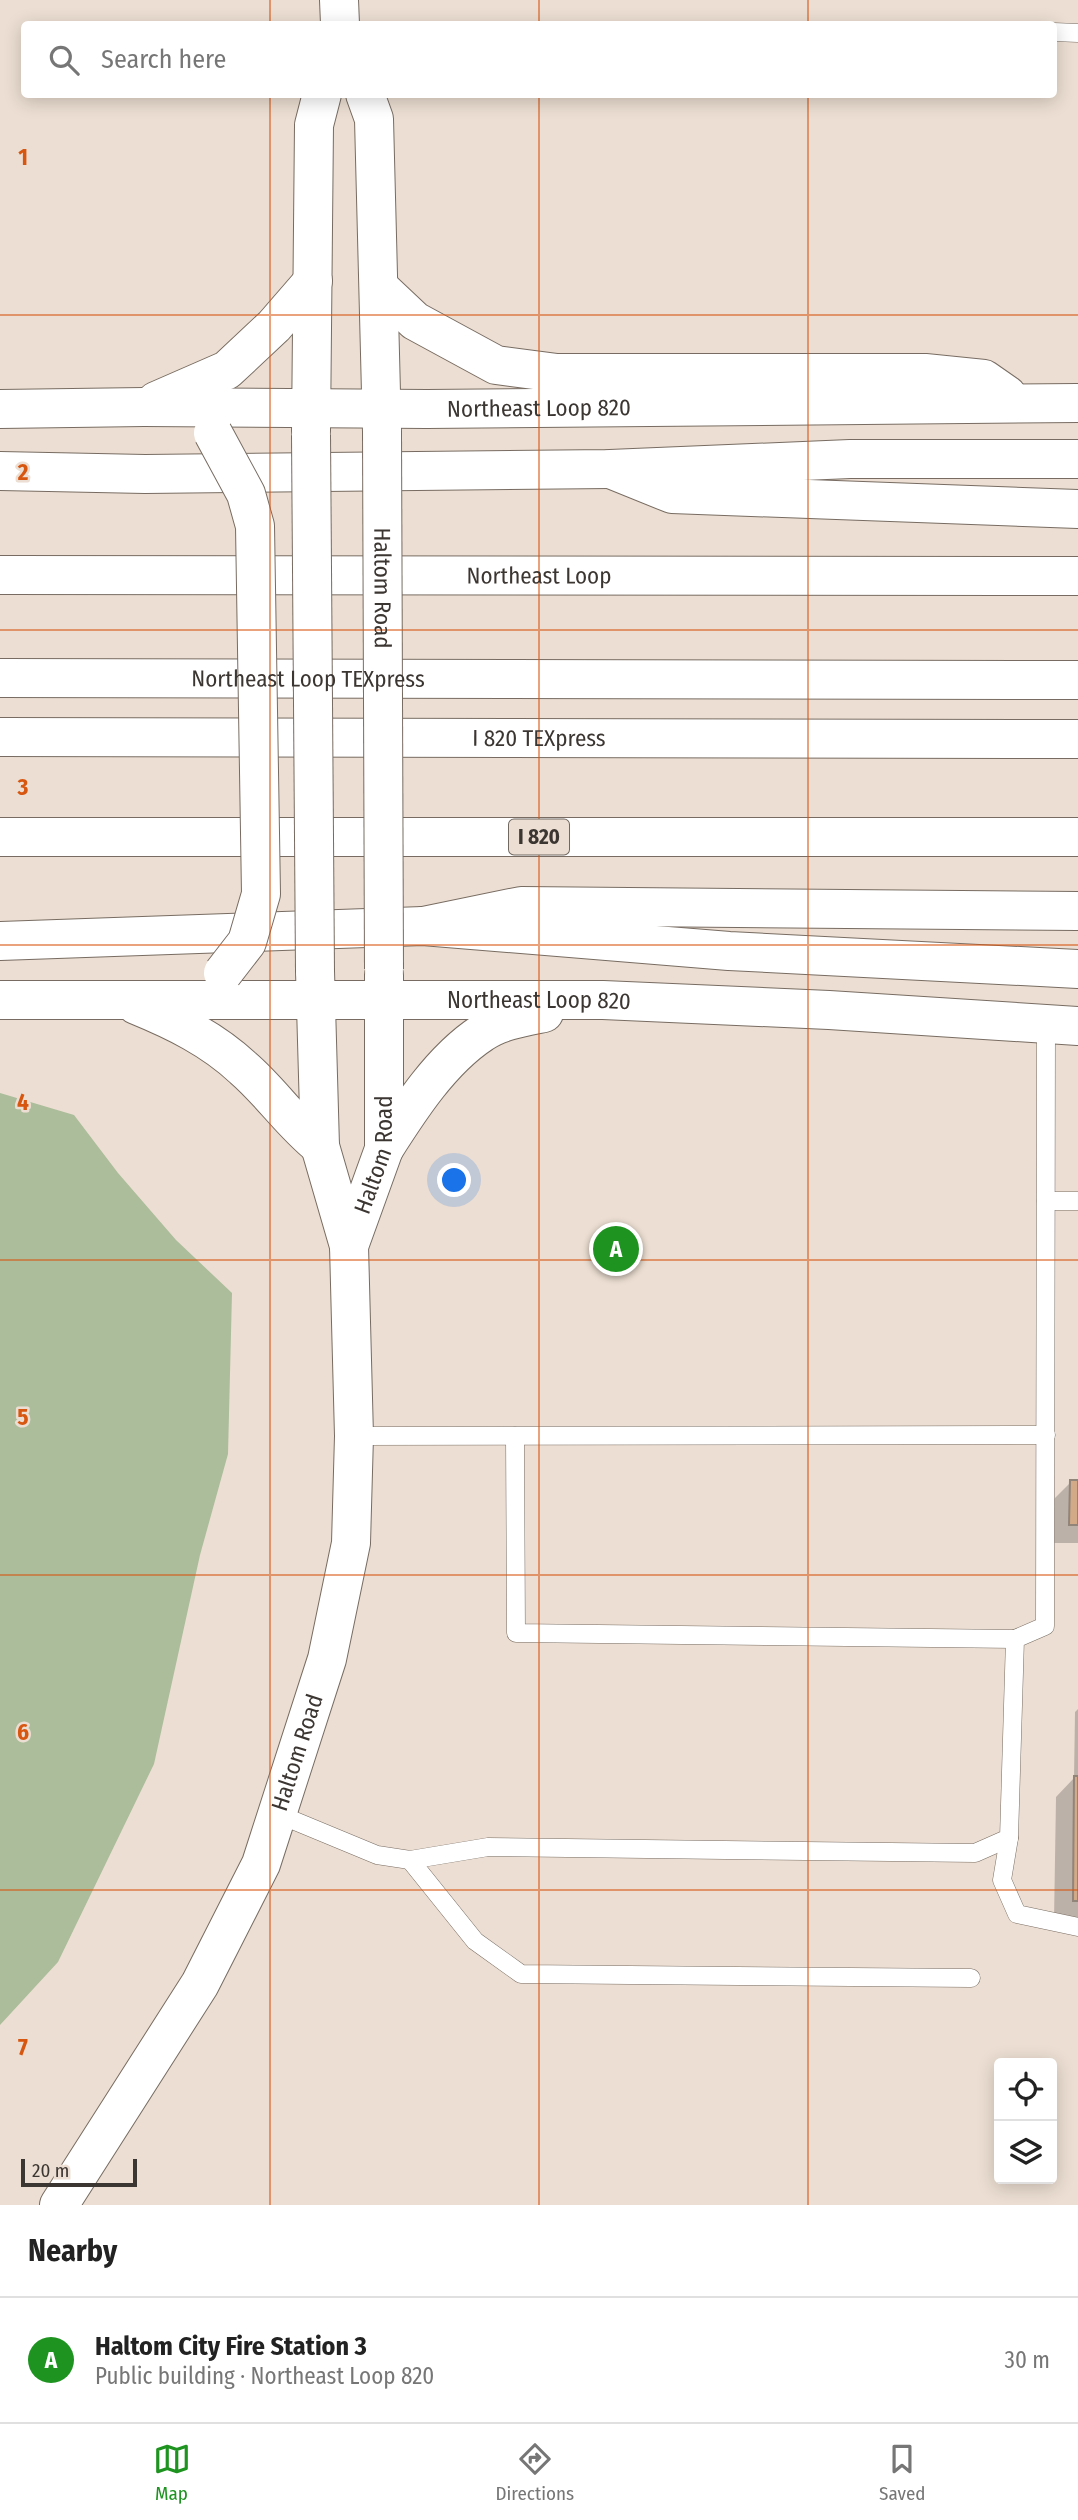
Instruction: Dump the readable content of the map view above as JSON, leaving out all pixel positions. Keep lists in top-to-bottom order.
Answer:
{
  "streets": {
    "main road": [
      "Northeast Loop 820",
      "Northeast Loop",
      "Haltom Road",
      "Northeast Loop TEXpress",
      "I 820 TEXpress",
      "I 820"
    ]
  },
  "crossings": [
    ["Northeast Loop 820", "Haltom Road"]
  ],
  "scale_bar": "20 m",
  "page": {
    "search": "Search here",
    "pins": "A",
    "scale": "20 m",
    "heading": "Nearby",
    "list": [
      {
        "mark": "A",
        "name": "Haltom City Fire Station 3",
        "note": "Public building · Northeast Loop 820",
        "value": "30 m"
      }
    ],
    "nav": ["Map", "Directions", "Saved"]
  },
  "grid": {
    "rows": [
      "1",
      "2",
      "3",
      "4",
      "5",
      "6",
      "7"
    ]
  }
}
